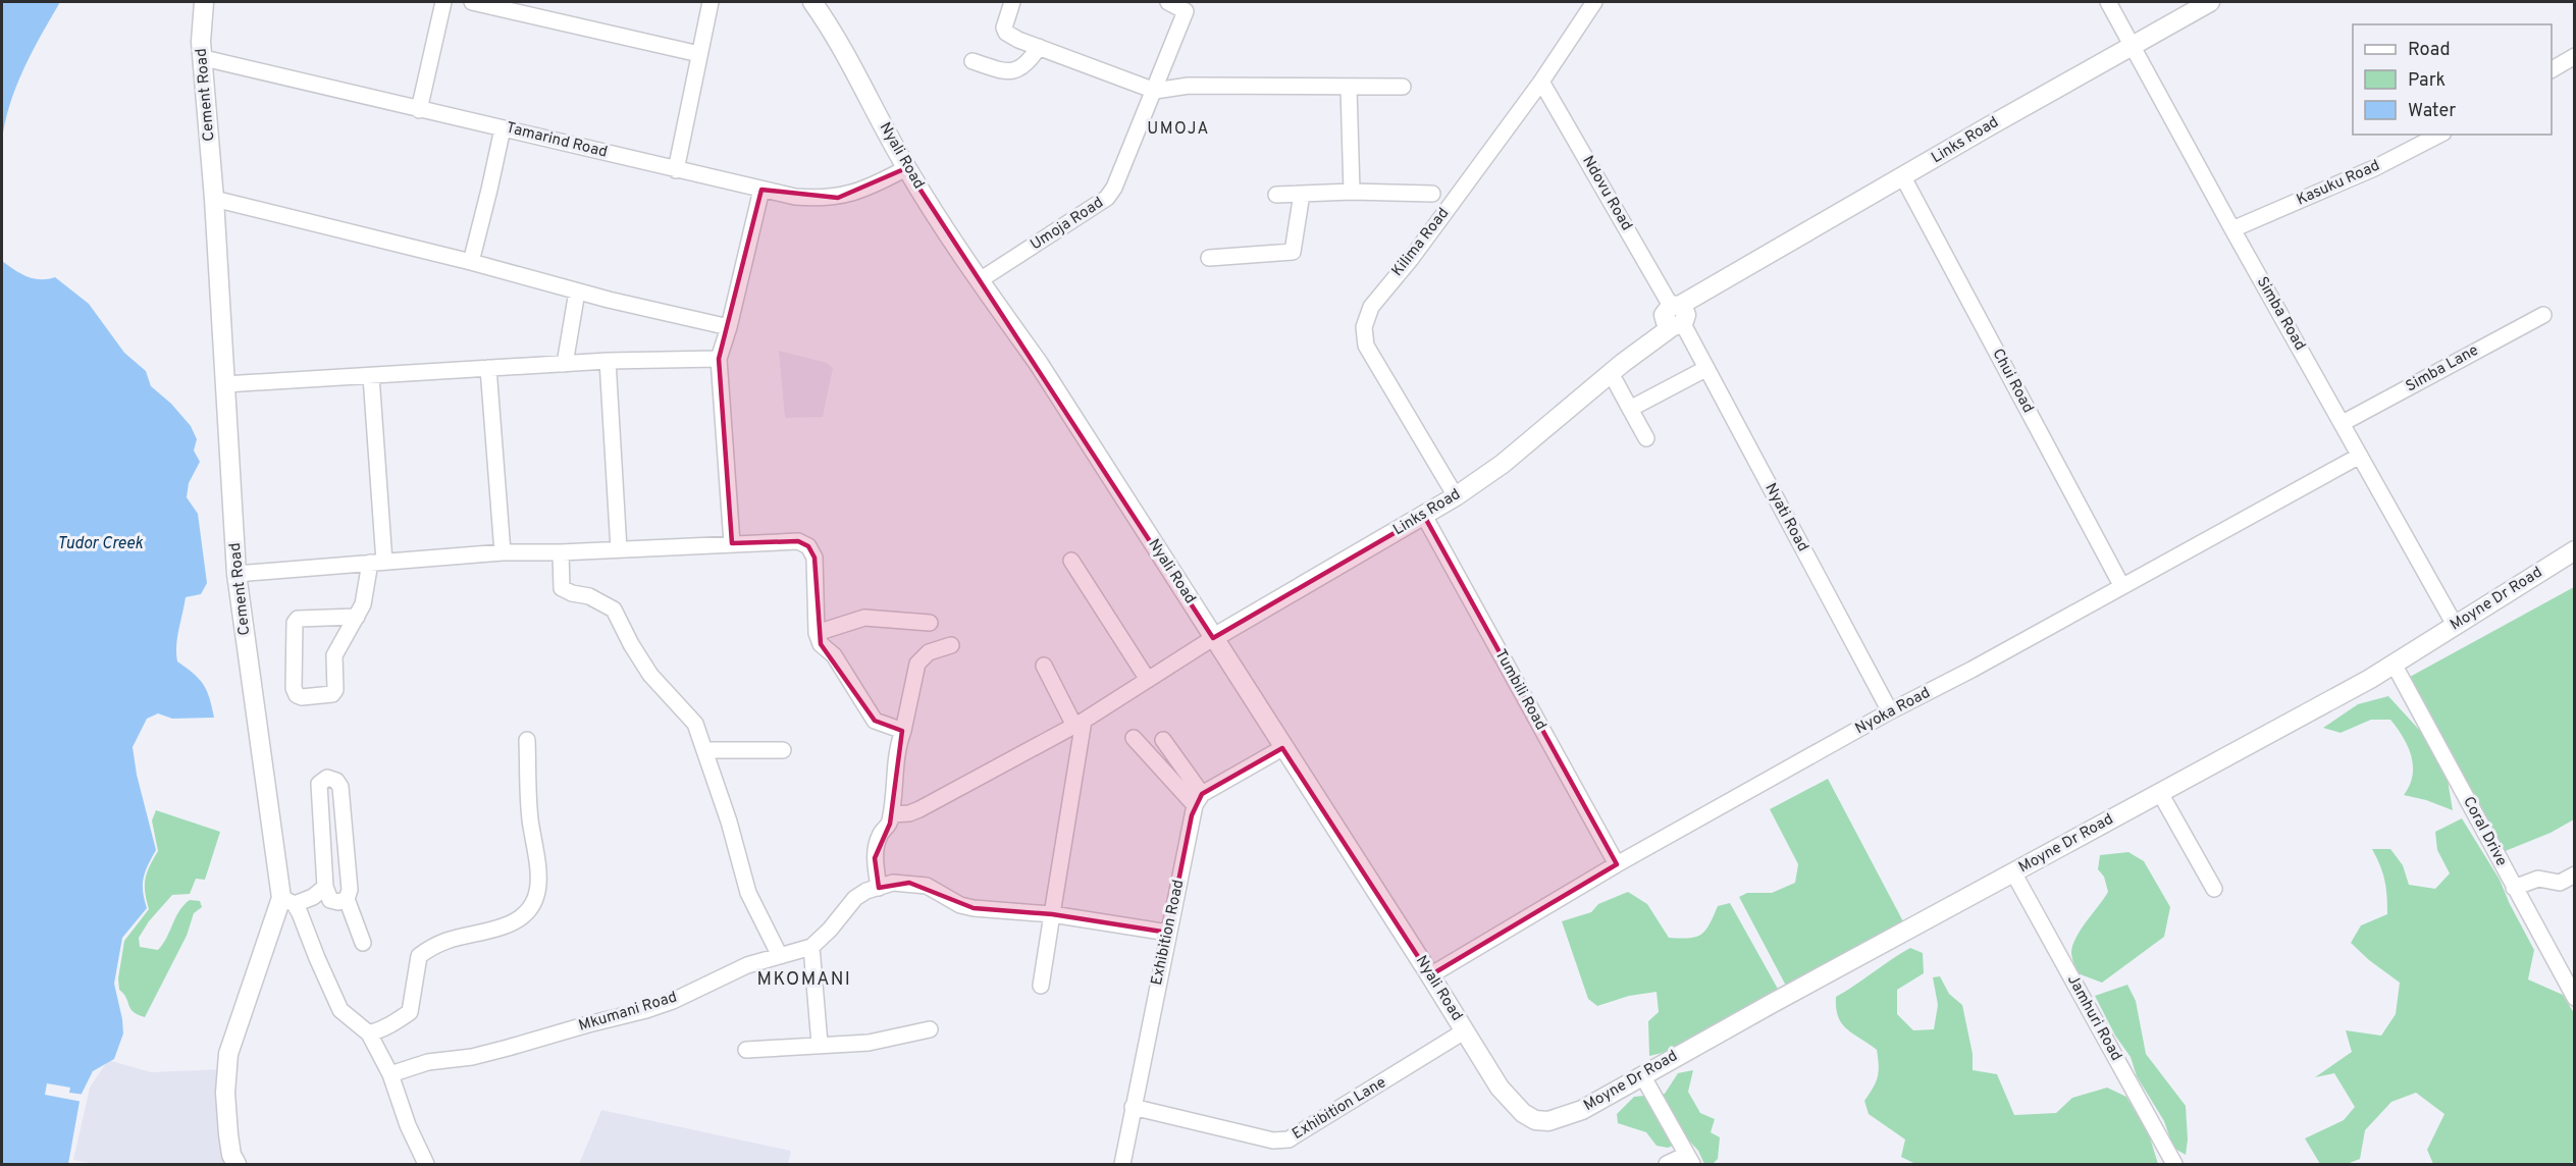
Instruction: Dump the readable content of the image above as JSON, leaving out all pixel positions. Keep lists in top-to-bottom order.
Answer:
{
  "streets": {
    "main road": [
      "Cement Road",
      "Links Road",
      "Nyali Road",
      "Moyne Dr Road"
    ],
    "street": [
      "Tamarind Road",
      "Kasuku Road",
      "Ndovu Road",
      "Umoja Road",
      "Kilima Road",
      "Simba Road",
      "Simba Lane",
      "Chui Road",
      "Nyati Road",
      "Tumbili Road",
      "Nyoka Road",
      "Coral Drive",
      "Exhibition Road",
      "Mkumani Road",
      "Jamhuri Road",
      "Exhibition Lane"
    ]
  },
  "crossings": [
    ["Cement Road", "Tamarind Road"],
    ["Tamarind Road", "Nyali Road"],
    ["Links Road", "Nyali Road"],
    ["Links Road", "Ndovu Road"],
    ["Links Road", "Kilima Road"],
    ["Links Road", "Simba Road"],
    ["Links Road", "Chui Road"],
    ["Links Road", "Nyati Road"],
    ["Links Road", "Tumbili Road"],
    ["Nyali Road", "Umoja Road"],
    ["Nyali Road", "Moyne Dr Road"],
    ["Nyali Road", "Nyoka Road"],
    ["Nyali Road", "Exhibition Lane"],
    ["Kasuku Road", "Simba Road"],
    ["Ndovu Road", "Kilima Road"],
    ["Ndovu Road", "Nyati Road"],
    ["Simba Road", "Simba Lane"],
    ["Simba Road", "Moyne Dr Road"],
    ["Simba Road", "Nyoka Road"],
    ["Chui Road", "Nyoka Road"],
    ["Nyati Road", "Nyoka Road"],
    ["Moyne Dr Road", "Coral Drive"],
    ["Moyne Dr Road", "Jamhuri Road"],
    ["Tumbili Road", "Nyoka Road"],
    ["Exhibition Road", "Mkumani Road"],
    ["Exhibition Road", "Exhibition Lane"]
  ],
  "districts": ["UMOJA", "MKOMANI"],
  "water": ["Tudor Creek"],
  "legend": ["Road", "Park", "Water"]
}
